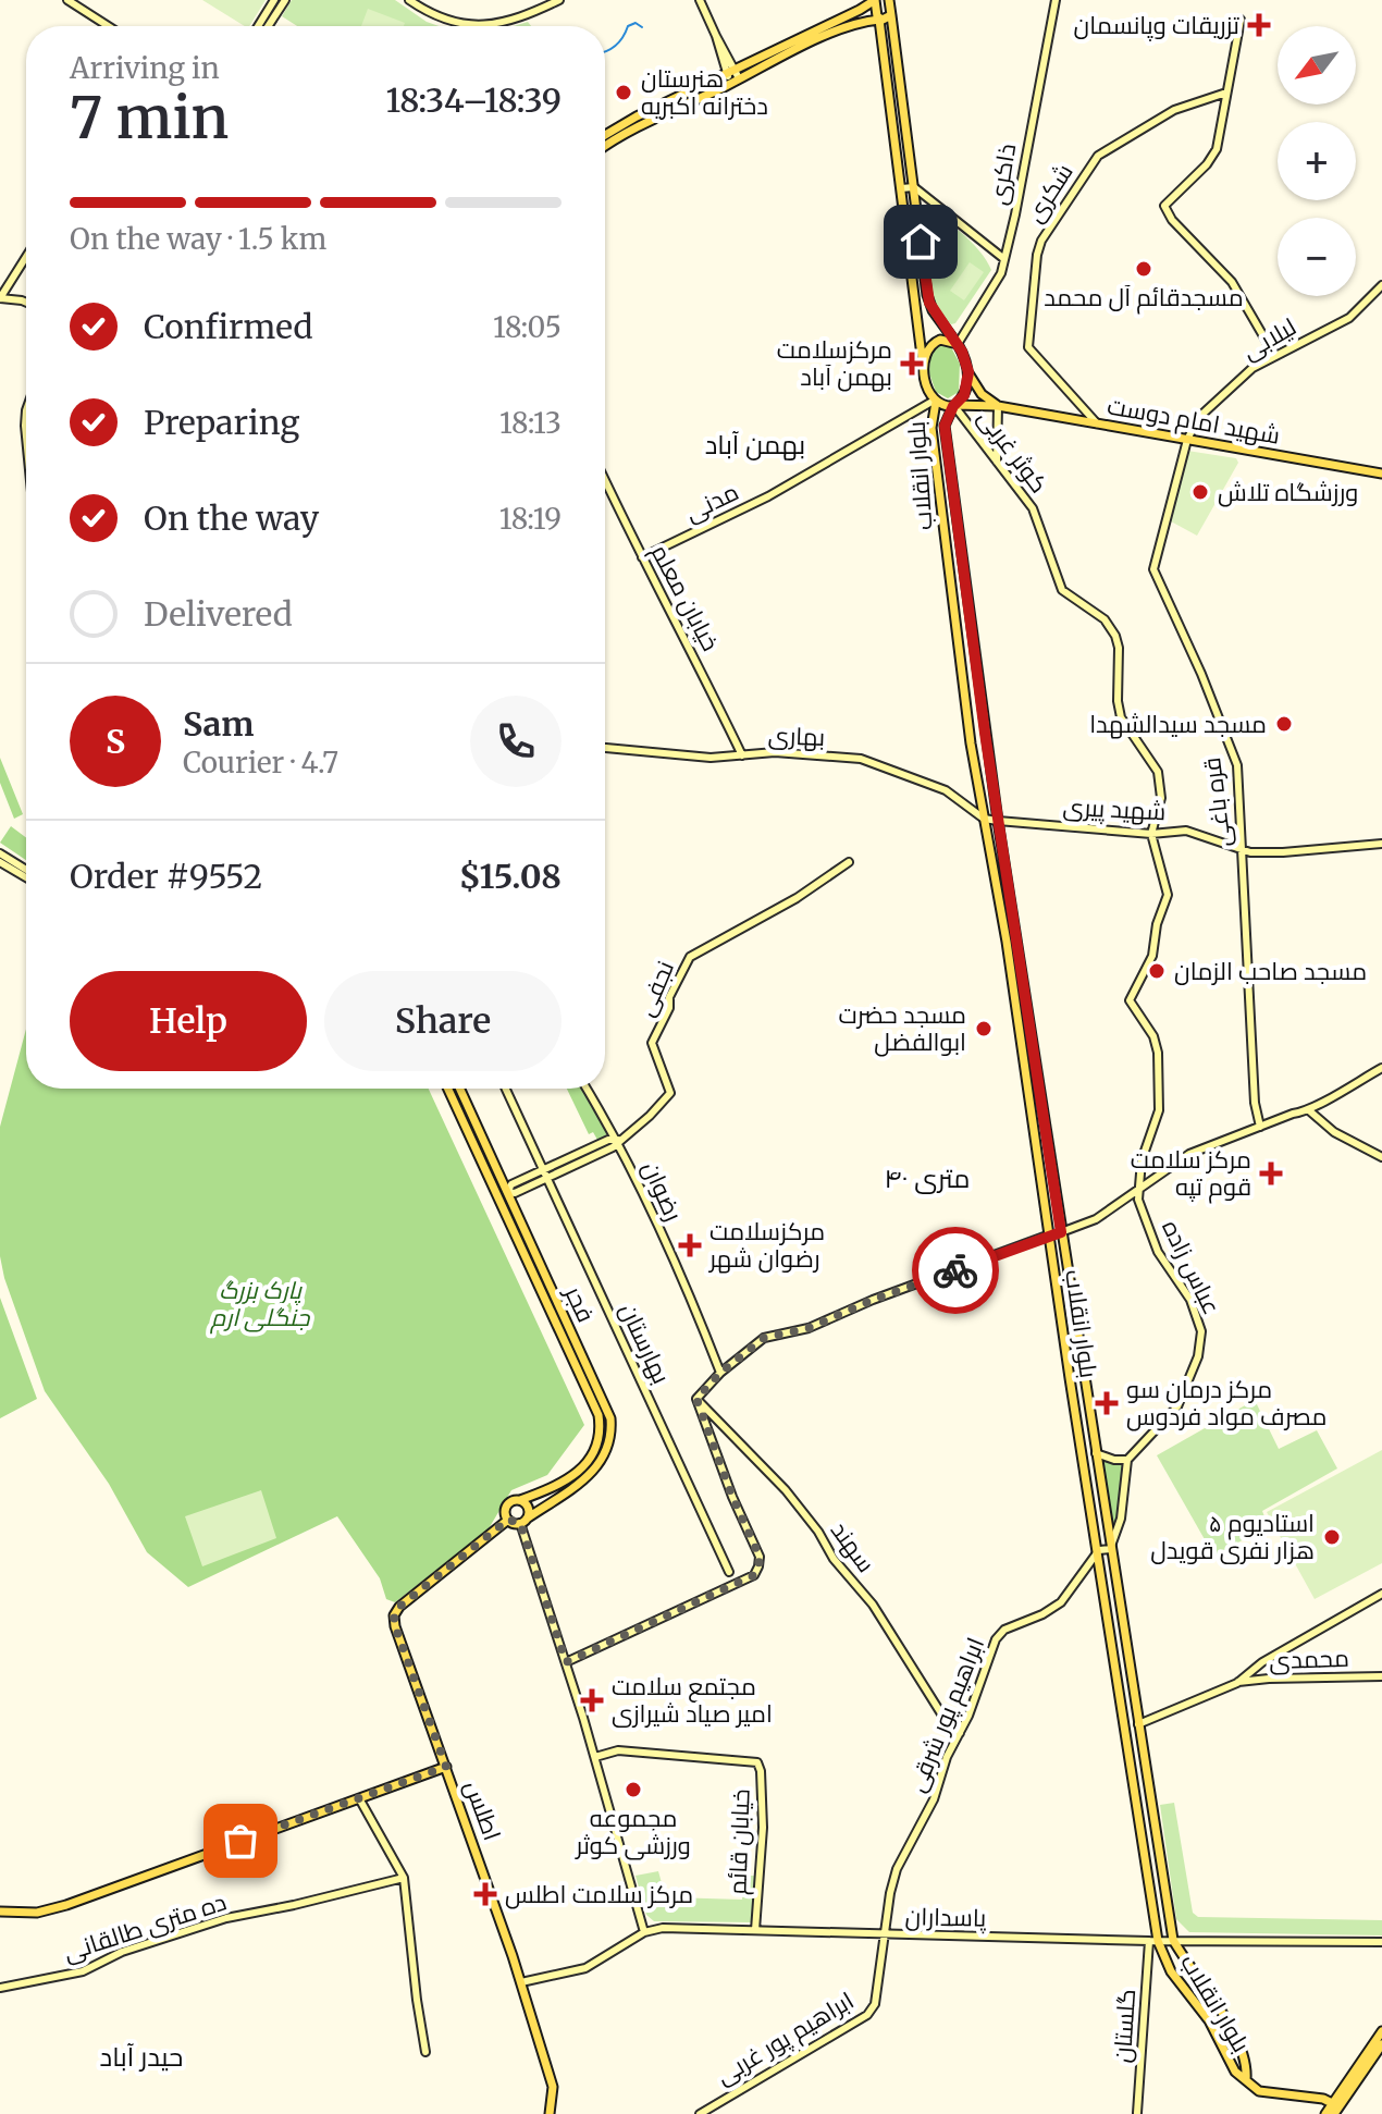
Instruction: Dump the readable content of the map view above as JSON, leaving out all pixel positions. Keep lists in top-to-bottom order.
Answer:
{
  "streets": {
    "main road": [
      "شهید امام دوست",
      "بلوار انقلاب",
      "فجر",
      "اطلس"
    ],
    "street": [
      "ذاکری",
      "شکری",
      "لیلابی",
      "کوثر غربی",
      "مدنی",
      "خیابان معلم",
      "بهاری",
      "قره باغی",
      "شهید پیری",
      "نجفی",
      "رضوان",
      "عباس زاده",
      "بهارستان",
      "سهند",
      "محمدی",
      "ابراهیم پور شرقی",
      "خیابان قائم",
      "پاسداران",
      "ده متری طالقانی",
      "گلستان",
      "ابراهیم پور غربی"
    ]
  },
  "crossings": [
    ["ذاکری", "شهید امام دوست"],
    ["ذاکری", "کوثر غربی"],
    ["ذاکری", "بلوار انقلاب"],
    ["ذاکری", "مدنی"],
    ["شکری", "شهید امام دوست"],
    ["لیلابی", "شهید امام دوست"],
    ["لیلابی", "قره باغی"],
    ["شهید امام دوست", "کوثر غربی"],
    ["شهید امام دوست", "بلوار انقلاب"],
    ["شهید امام دوست", "مدنی"],
    ["شهید امام دوست", "قره باغی"],
    ["کوثر غربی", "بلوار انقلاب"],
    ["کوثر غربی", "مدنی"],
    ["کوثر غربی", "شهید پیری"],
    ["کوثر غربی", "عباس زاده"],
    ["بلوار انقلاب", "مدنی"],
    ["بلوار انقلاب", "بهاری"],
    ["بلوار انقلاب", "شهید پیری"],
    ["بلوار انقلاب", "ابراهیم پور شرقی"],
    ["بلوار انقلاب", "پاسداران"],
    ["بلوار انقلاب", "گلستان"],
    ["مدنی", "خیابان معلم"],
    ["خیابان معلم", "بهاری"],
    ["بهاری", "شهید پیری"],
    ["قره باغی", "شهید پیری"],
    ["نجفی", "رضوان"],
    ["فجر", "اطلس"],
    ["سهند", "ابراهیم پور شرقی"],
    ["ابراهیم پور شرقی", "پاسداران"],
    ["ابراهیم پور شرقی", "ابراهیم پور غربی"],
    ["اطلس", "پاسداران"],
    ["خیابان قائم", "پاسداران"],
    ["پاسداران", "گلستان"],
    ["پاسداران", "ابراهیم پور غربی"]
  ],
  "districts": ["بهمن آباد", "۴۰ متری", "حیدر آباد"],
  "parks": ["پارک بزرگ جنگلی ارم"],
  "places": {
    "health": [
      "تزریقات وپانسمان",
      "مرکزسلامت بهمن آباد",
      "مرکز سلامت قوم تپه",
      "مرکزسلامت رضوان شهر",
      "مرکز درمان سو مصرف مواد فردوس",
      "مجتمع سلامت امیر صیاد شیرازی",
      "مرکز سلامت اطلس"
    ],
    "other": [
      "هنرستان دخترانه اکبریه",
      "مسجدقائم آل محمد",
      "ورزشگاه تلاش",
      "مسجد سیدالشهدا",
      "مسجد صاحب الزمان",
      "مسجد حضرت ابوالفضل",
      "استادیوم ۵ هزار نفری قویدل",
      "مجموعه ورزشی کوثر"
    ]
  },
  "north": "bottom left",
  "page": {
    "map_buttons": ["+", "−"],
    "heading": ["7 min", "Arriving in", "18:34–18:39"],
    "panel": [
      "Sam",
      "Courier · 4.7",
      "Order #9552",
      "$15.08"
    ],
    "bar": "On the way · 1.5 km",
    "list": [
      ["Confirmed", "18:05"],
      ["Preparing", "18:13"],
      ["On the way", "18:19"],
      "Delivered"
    ],
    "round": "S",
    "buttons": ["Help", "Share"]
  }
}
